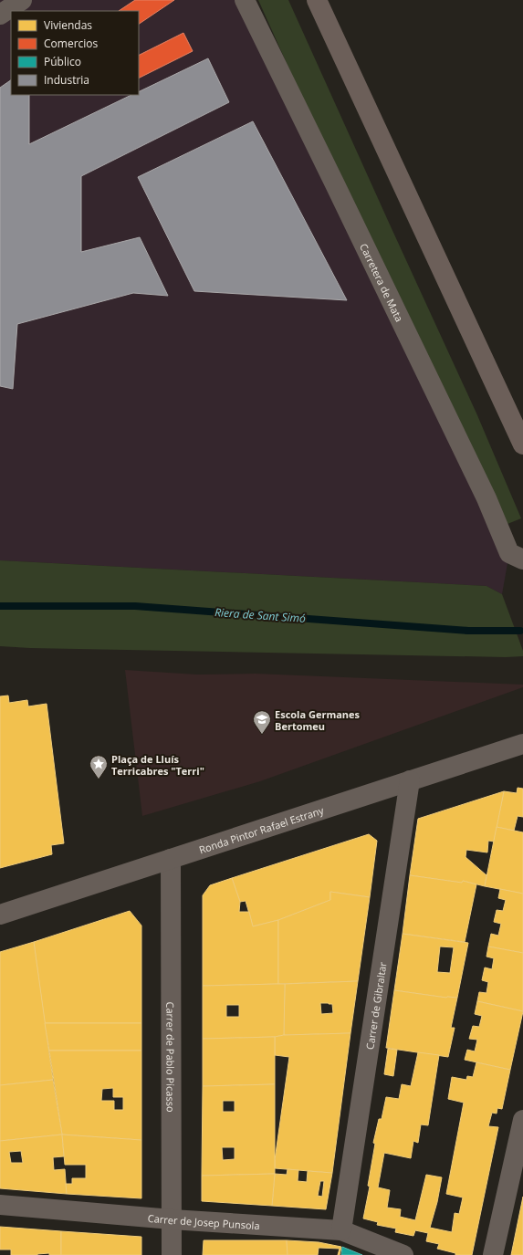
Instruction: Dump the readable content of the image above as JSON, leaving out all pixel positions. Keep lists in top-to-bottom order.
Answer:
{
  "streets": {
    "street": [
      "Carretera de Mata",
      "Ronda Pintor Rafael Estrany",
      "Carrer de Gibraltar",
      "Carrer de Pablo Picasso",
      "Carrer de Josep Punsola"
    ]
  },
  "crossings": [
    ["Ronda Pintor Rafael Estrany", "Carrer de Gibraltar"],
    ["Ronda Pintor Rafael Estrany", "Carrer de Pablo Picasso"],
    ["Carrer de Gibraltar", "Carrer de Josep Punsola"],
    ["Carrer de Pablo Picasso", "Carrer de Josep Punsola"]
  ],
  "water": ["Riera de Sant Simó"],
  "places": {
    "school or university": ["Escola Germanes Bertomeu"],
    "place": ["Plaça de Lluís Terricabres \"Terri\""]
  },
  "legend": [
    "Viviendas",
    "Comercios",
    "Público",
    "Industria"
  ]
}
